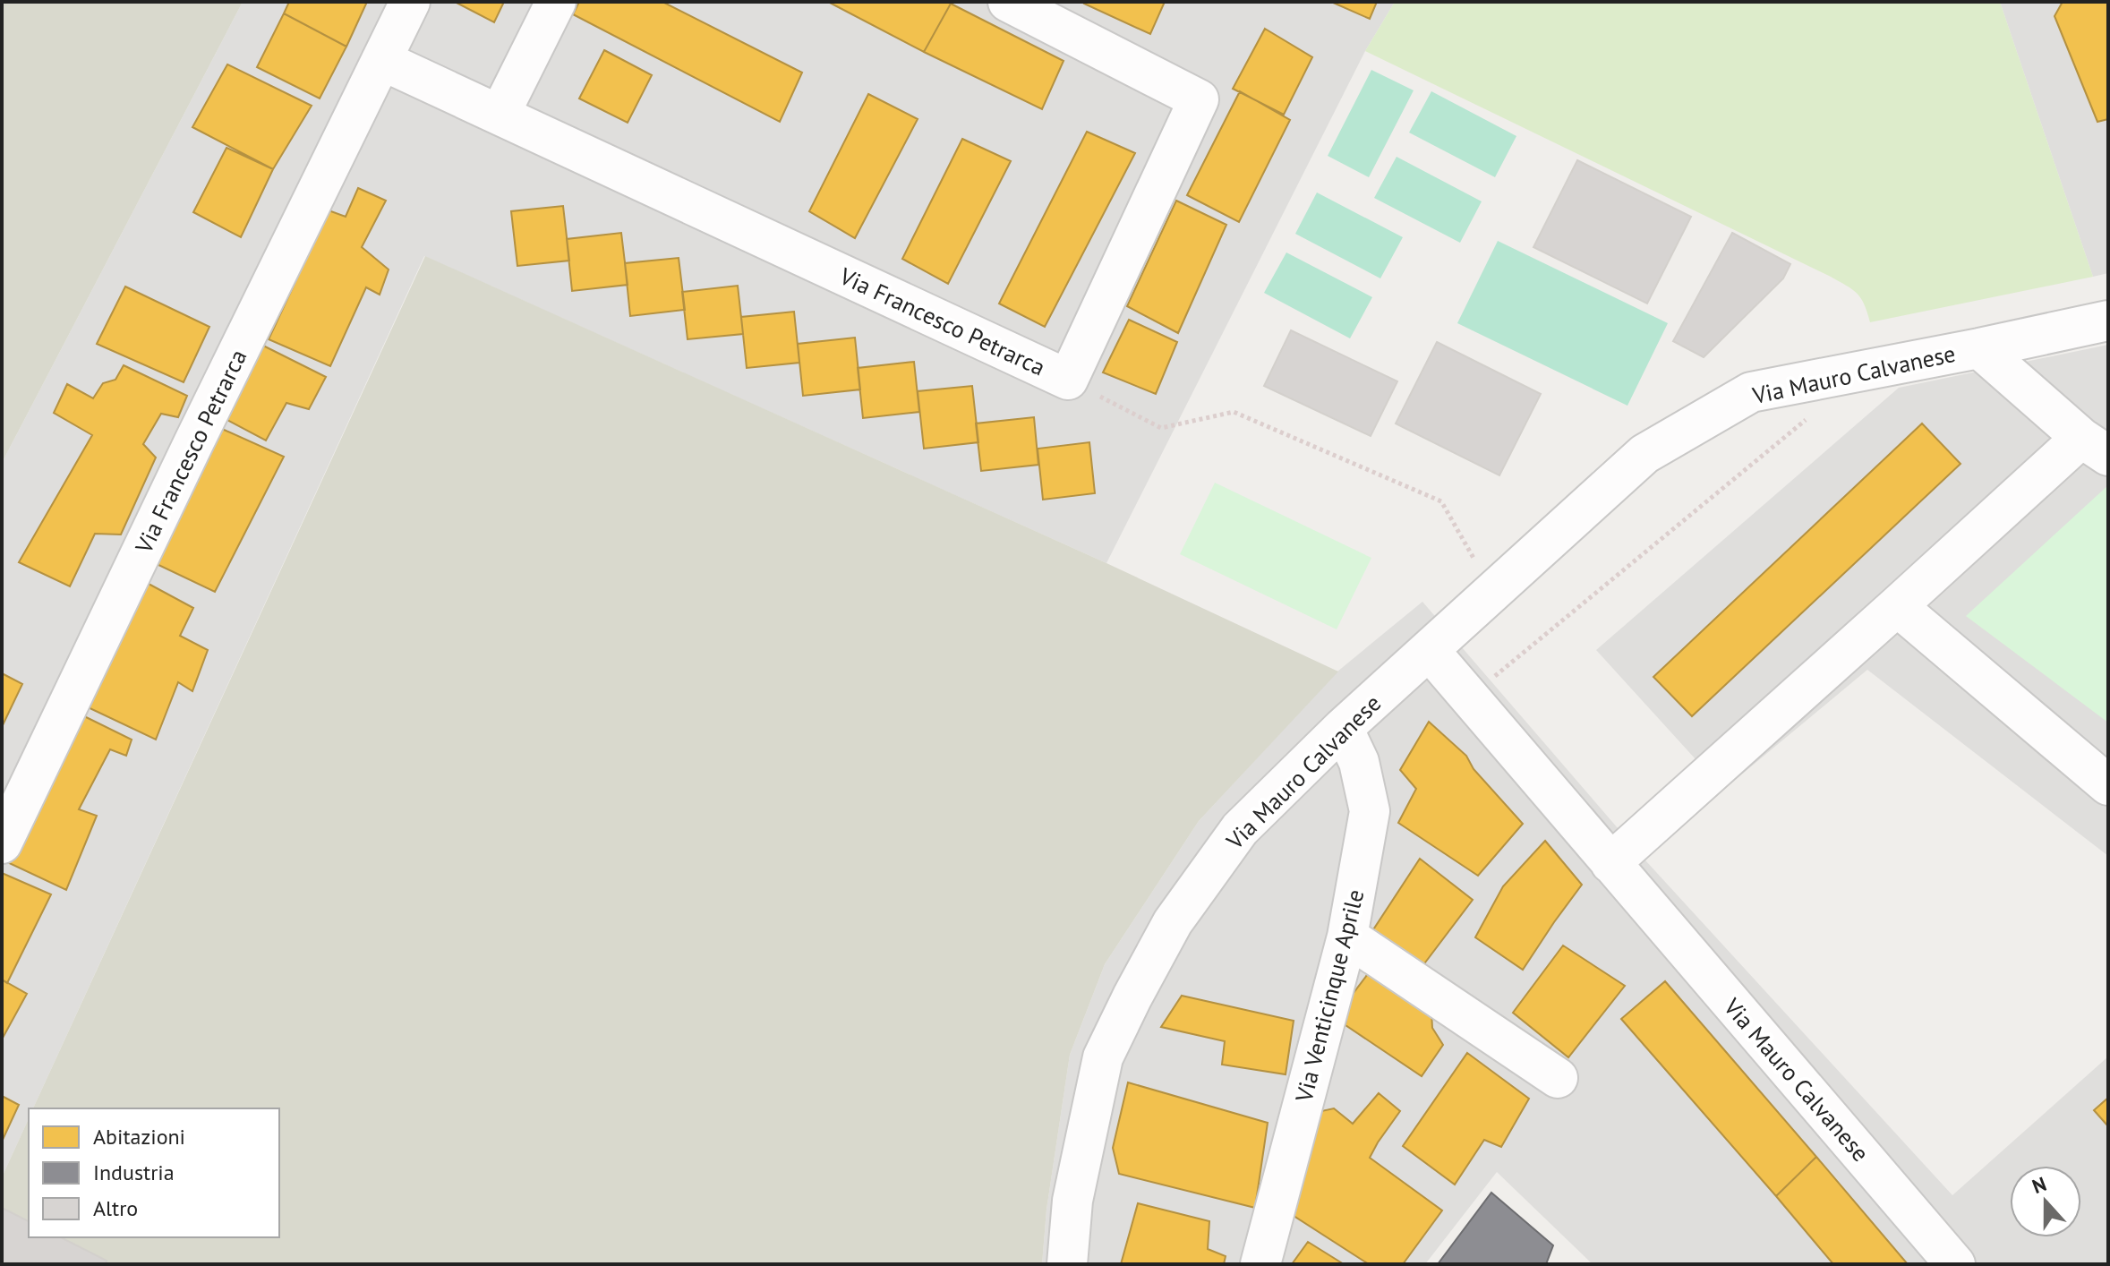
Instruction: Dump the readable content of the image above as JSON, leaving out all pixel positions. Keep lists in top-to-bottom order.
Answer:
{
  "streets": {
    "street": ["Via Francesco Petrarca", "Via Mauro Calvanese", "Via Venticinque Aprile"]
  },
  "crossings": [
    ["Via Mauro Calvanese", "Via Venticinque Aprile"]
  ],
  "legend": ["Abitazioni", "Industria", "Altro"],
  "north": "top"
}
